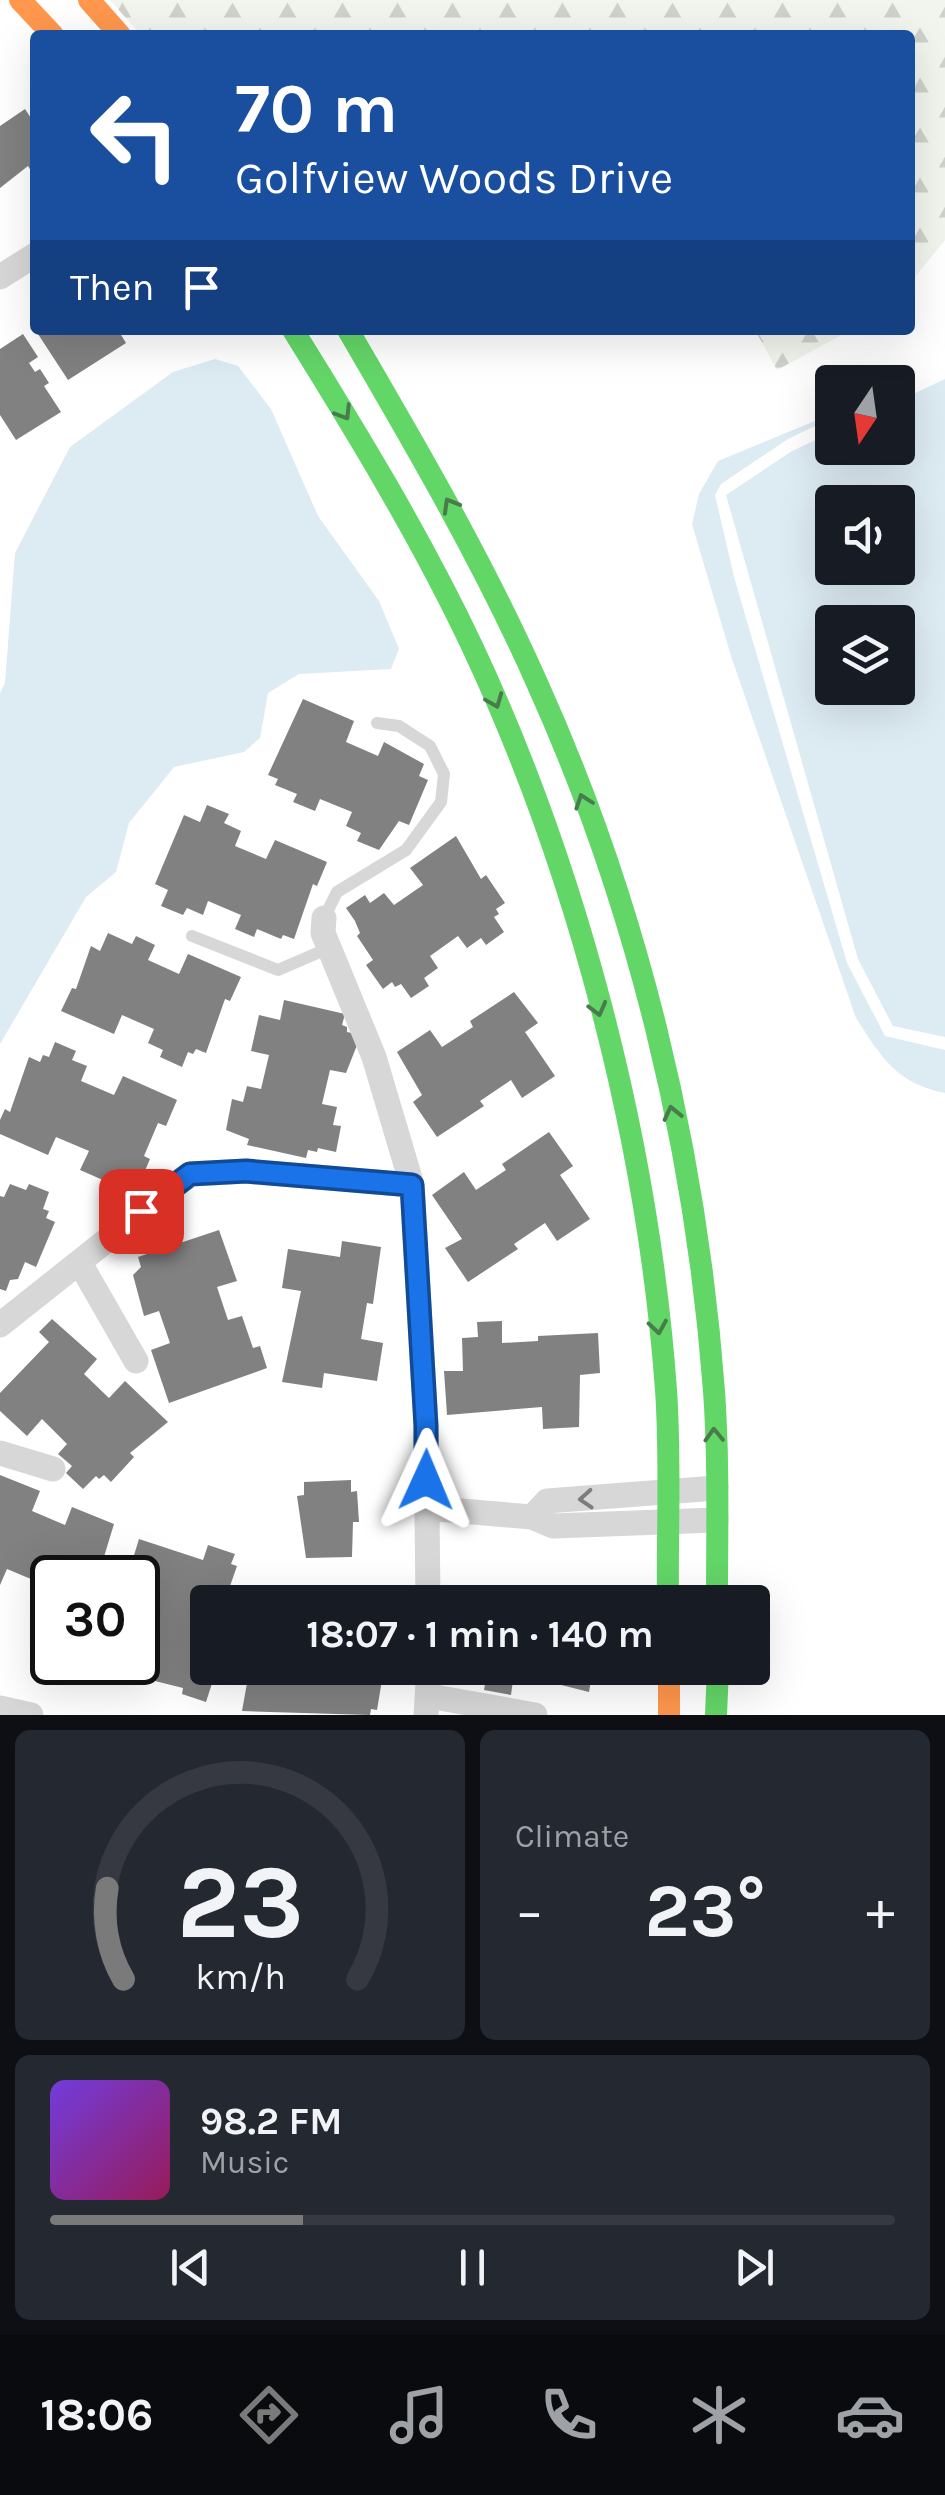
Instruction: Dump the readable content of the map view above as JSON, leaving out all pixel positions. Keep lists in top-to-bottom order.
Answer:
{
  "north": "bottom",
  "page": {
    "turn": ["70 m", "Golfview Woods Drive"],
    "then": "Then",
    "limit": "30",
    "trip": "18:07 · 1 min · 140 m",
    "tile": "Climate",
    "heat": ["−", "23°", "+"],
    "song": ["98.2 FM", "Music"],
    "tabs": "18:06",
    "gauge": ["23", "km/h"]
  }
}
